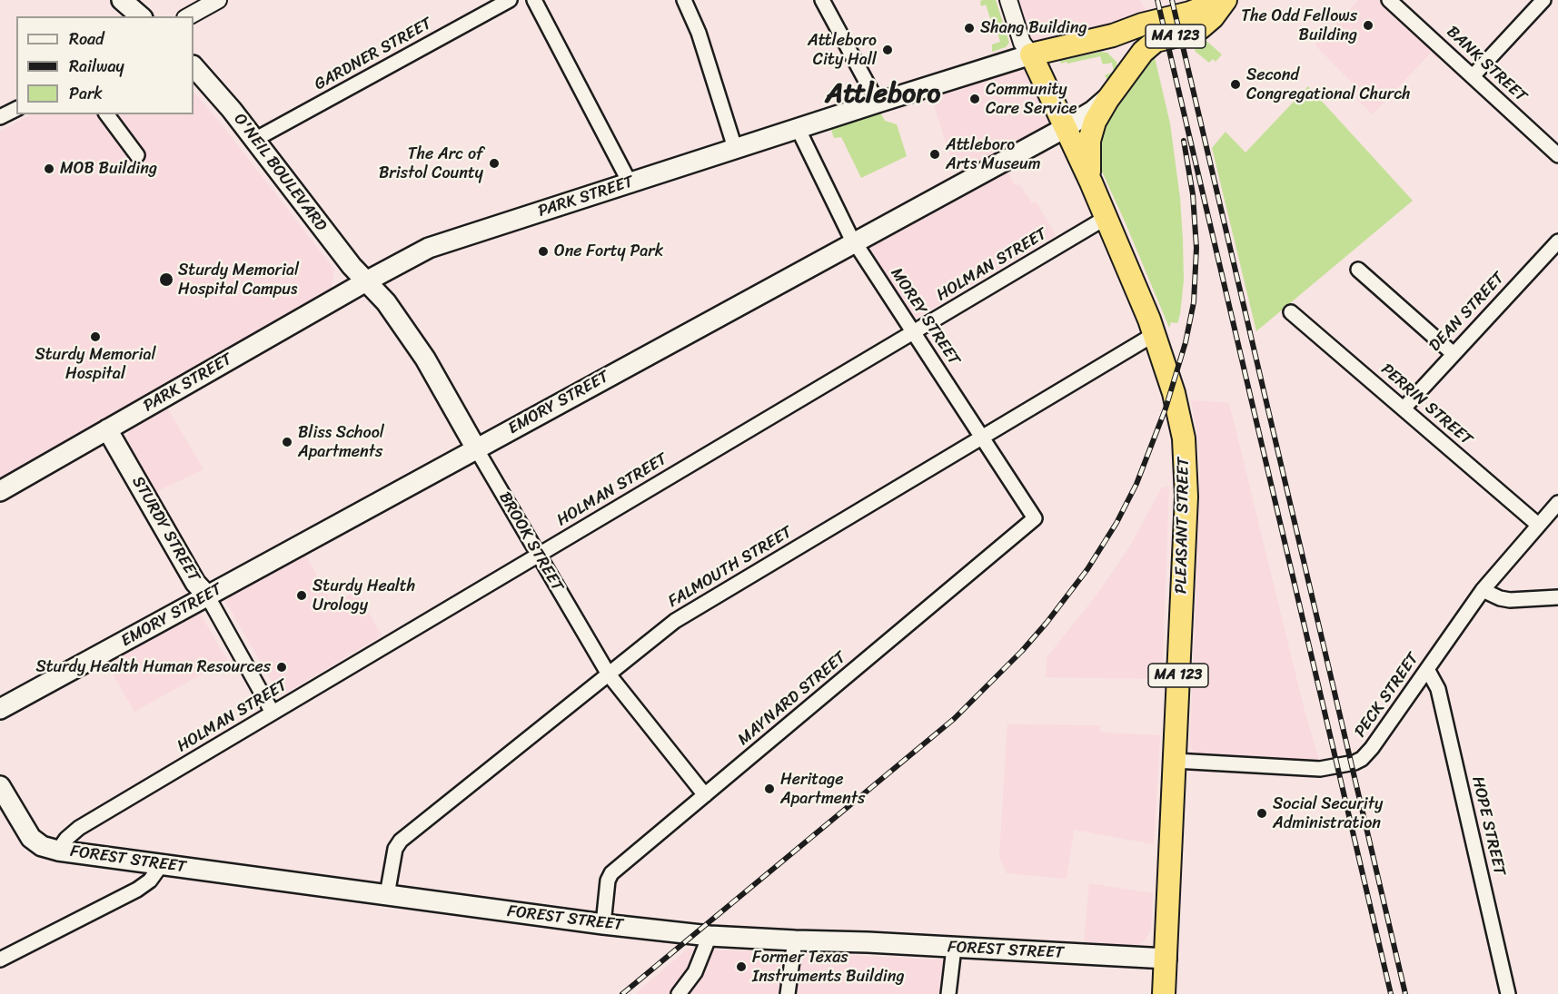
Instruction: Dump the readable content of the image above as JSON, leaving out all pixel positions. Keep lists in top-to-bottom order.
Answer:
{
  "streets": {
    "highway": ["MA 123", "PARK STREET", "PLEASANT STREET"],
    "main road": [
      "O'NEIL BOULEVARD",
      "EMORY STREET",
      "STURDY STREET",
      "BROOK STREET",
      "FOREST STREET"
    ],
    "street": [
      "GARDNER STREET",
      "BANK STREET",
      "HOLMAN STREET",
      "DEAN STREET",
      "MOREY STREET",
      "PERRIN STREET",
      "FALMOUTH STREET",
      "PECK STREET",
      "MAYNARD STREET",
      "HOPE STREET"
    ]
  },
  "crossings": [
    ["MA 123", "EMORY STREET"],
    ["MA 123", "PLEASANT STREET"],
    ["GARDNER STREET", "O'NEIL BOULEVARD"],
    ["O'NEIL BOULEVARD", "PARK STREET"],
    ["O'NEIL BOULEVARD", "BROOK STREET"],
    ["PARK STREET", "MOREY STREET"],
    ["PARK STREET", "PLEASANT STREET"],
    ["PARK STREET", "STURDY STREET"],
    ["PARK STREET", "BROOK STREET"],
    ["HOLMAN STREET", "MOREY STREET"],
    ["HOLMAN STREET", "PLEASANT STREET"],
    ["HOLMAN STREET", "STURDY STREET"],
    ["HOLMAN STREET", "BROOK STREET"],
    ["HOLMAN STREET", "FOREST STREET"],
    ["DEAN STREET", "PERRIN STREET"],
    ["MOREY STREET", "EMORY STREET"],
    ["MOREY STREET", "FALMOUTH STREET"],
    ["MOREY STREET", "MAYNARD STREET"],
    ["EMORY STREET", "PLEASANT STREET"],
    ["EMORY STREET", "STURDY STREET"],
    ["EMORY STREET", "BROOK STREET"],
    ["PERRIN STREET", "PECK STREET"],
    ["PLEASANT STREET", "FALMOUTH STREET"],
    ["PLEASANT STREET", "PECK STREET"],
    ["PLEASANT STREET", "FOREST STREET"],
    ["BROOK STREET", "FALMOUTH STREET"],
    ["BROOK STREET", "MAYNARD STREET"],
    ["FALMOUTH STREET", "FOREST STREET"],
    ["PECK STREET", "HOPE STREET"],
    ["MAYNARD STREET", "FOREST STREET"]
  ],
  "districts": ["Attleboro"],
  "places": [
    "The Odd Fellows Building",
    "Shang Building",
    "Attleboro City Hall",
    "Second Congregational Church",
    "Community Care Service",
    "Attleboro Arts Museum",
    "The Arc of Bristol County",
    "MOB Building",
    "One Forty Park",
    "Sturdy Memorial Hospital Campus",
    "Sturdy Memorial Hospital",
    "Bliss School Apartments",
    "Sturdy Health Urology",
    "Sturdy Health Human Resources",
    "Heritage Apartments",
    "Social Security Administration",
    "Former Texas Instruments Building"
  ],
  "legend": ["Road", "Railway", "Park"]
}
